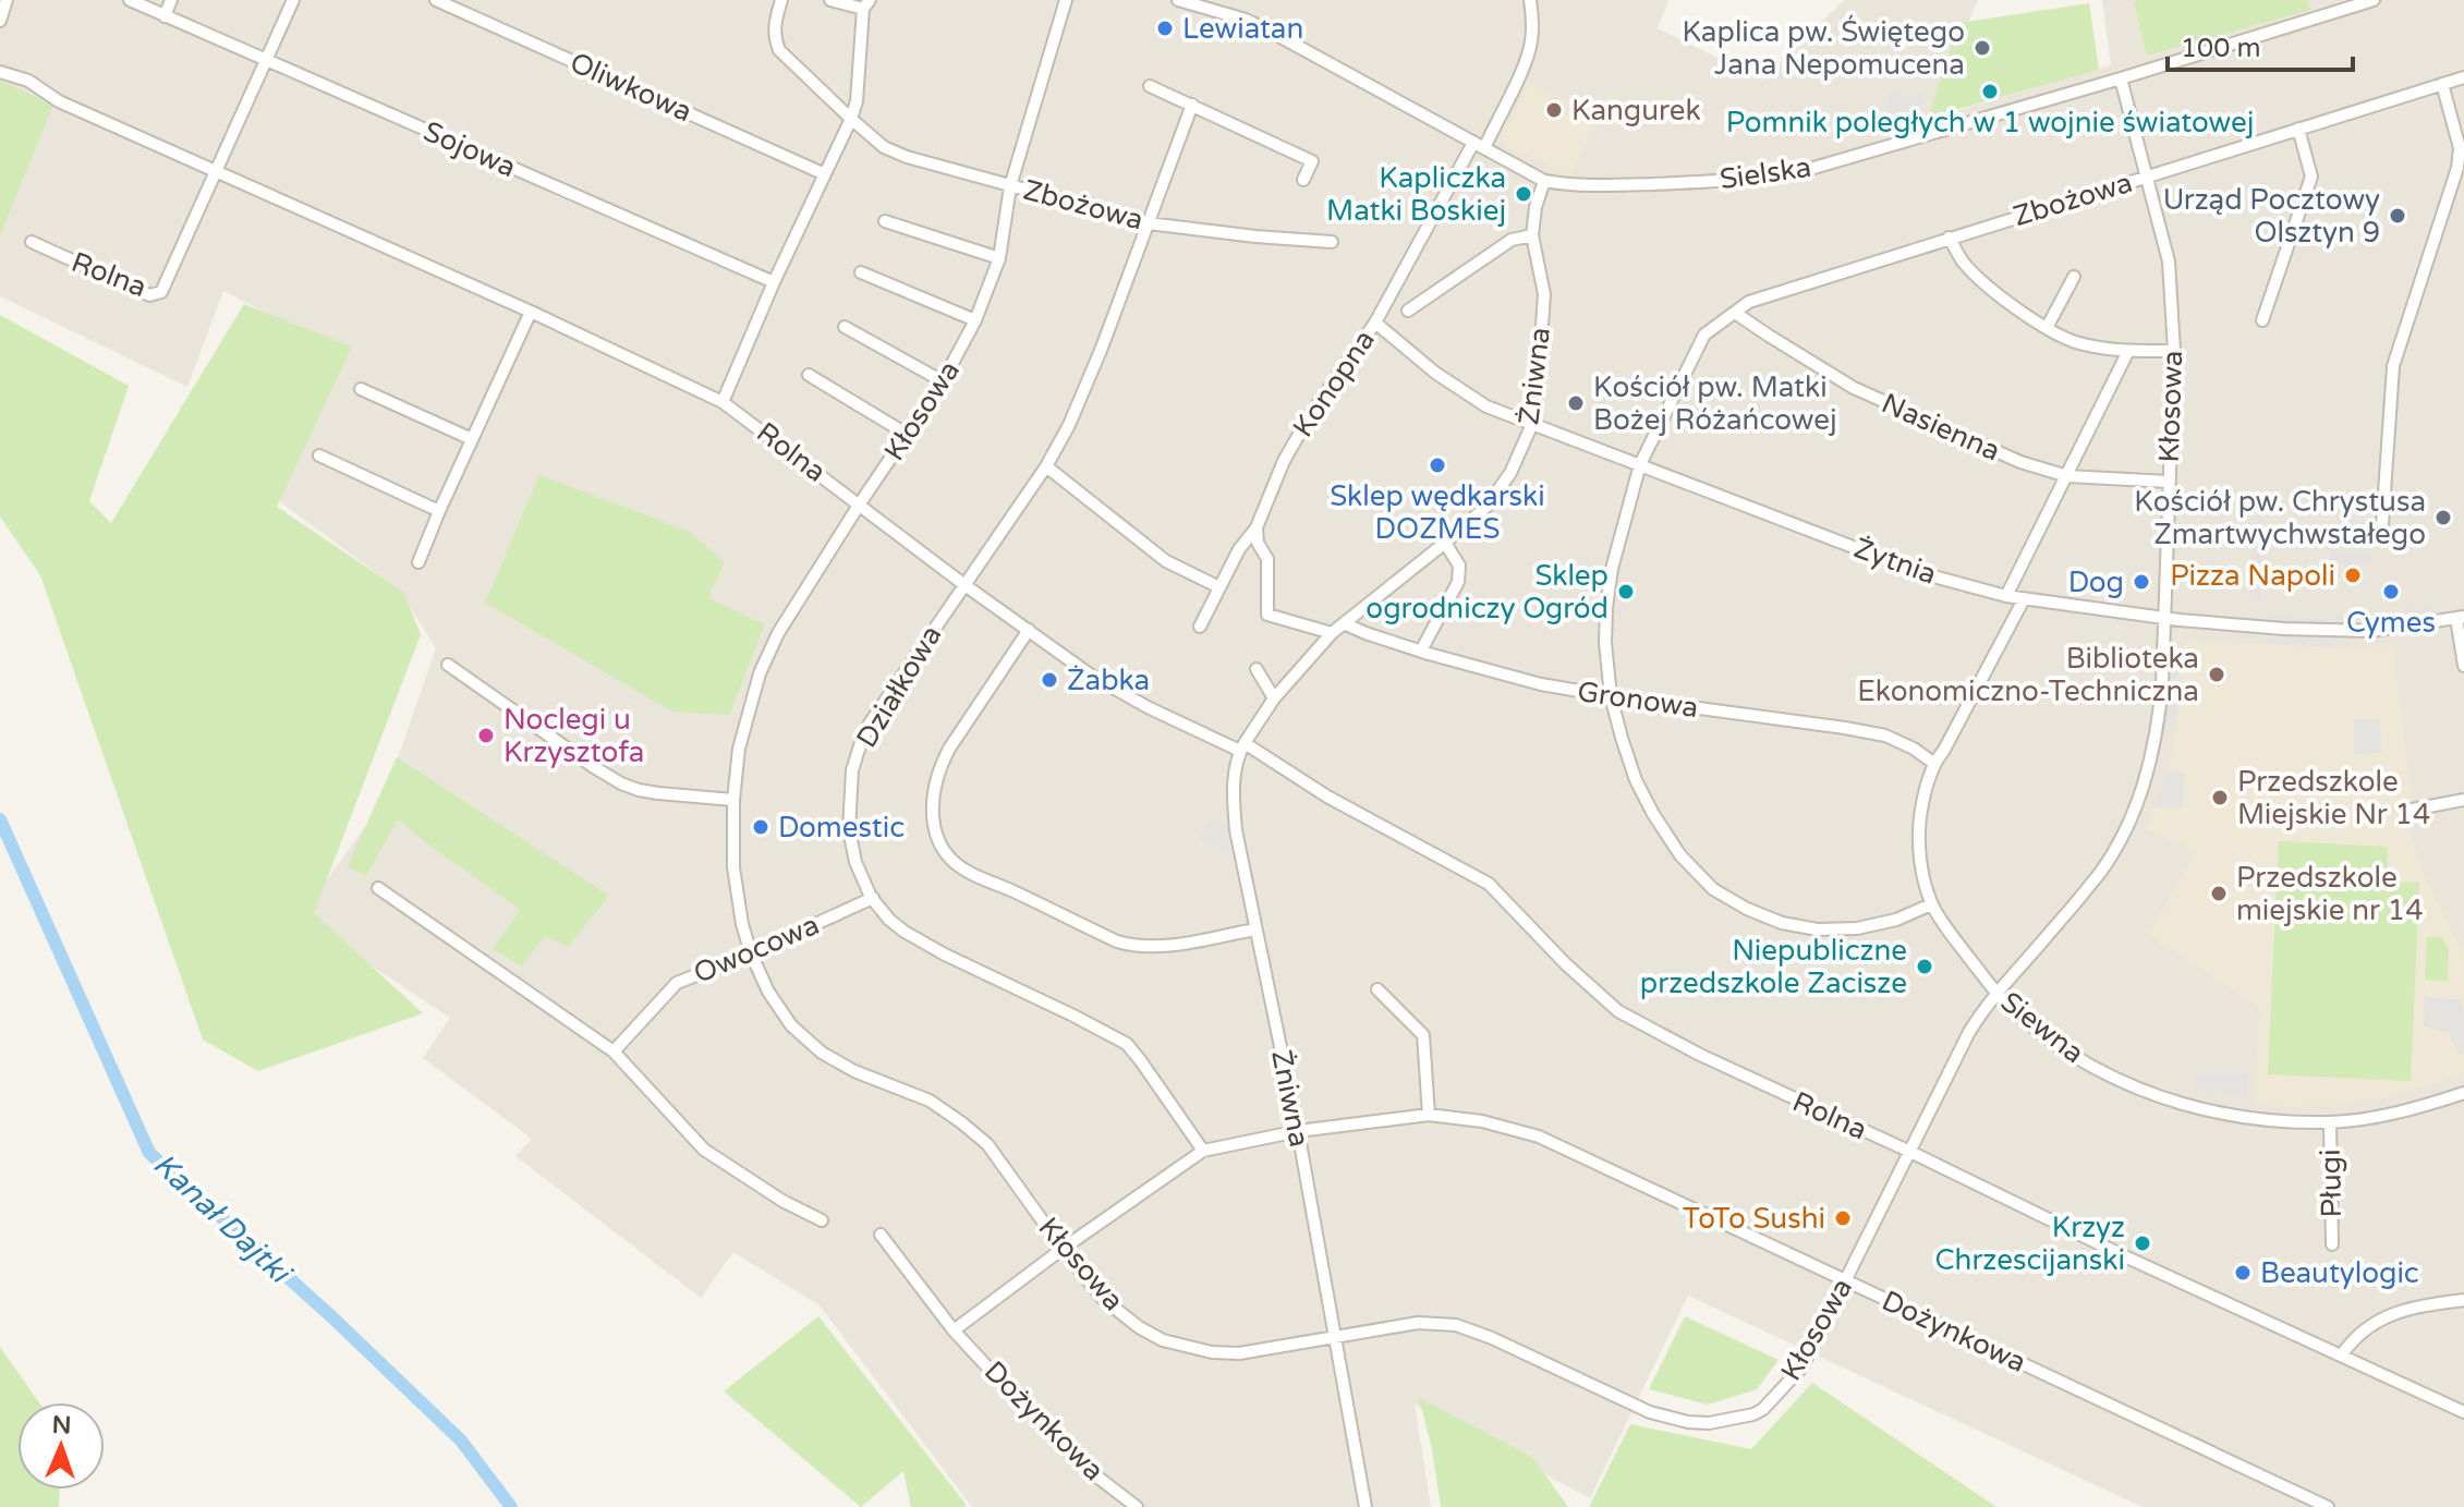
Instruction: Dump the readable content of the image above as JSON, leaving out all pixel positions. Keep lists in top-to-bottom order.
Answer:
{
  "streets": {
    "street": [
      "Oliwkowa",
      "Sojowa",
      "Sielska",
      "Zbożowa",
      "Rolna",
      "Żniwna",
      "Konopna",
      "Kłosowa",
      "Nasienna",
      "Żytnia",
      "Działkowa",
      "Gronowa",
      "Owocowa",
      "Siewna",
      "Pługi",
      "Dożynkowa"
    ]
  },
  "crossings": [
    ["Sielska", "Żniwna"],
    ["Sielska", "Konopna"],
    ["Sielska", "Kłosowa"],
    ["Zbożowa", "Kłosowa"],
    ["Zbożowa", "Nasienna"],
    ["Zbożowa", "Żytnia"],
    ["Zbożowa", "Działkowa"],
    ["Zbożowa", "Gronowa"],
    ["Zbożowa", "Siewna"],
    ["Rolna", "Żniwna"],
    ["Rolna", "Kłosowa"],
    ["Rolna", "Działkowa"],
    ["Żniwna", "Kłosowa"],
    ["Żniwna", "Żytnia"],
    ["Żniwna", "Gronowa"],
    ["Żniwna", "Dożynkowa"],
    ["Konopna", "Żytnia"],
    ["Kłosowa", "Nasienna"],
    ["Kłosowa", "Żytnia"],
    ["Kłosowa", "Owocowa"],
    ["Kłosowa", "Siewna"],
    ["Kłosowa", "Dożynkowa"],
    ["Żytnia", "Siewna"],
    ["Działkowa", "Owocowa"],
    ["Działkowa", "Dożynkowa"],
    ["Gronowa", "Siewna"],
    ["Siewna", "Pługi"]
  ],
  "water": ["Kanał Dajtki"],
  "places": [
    "Lewiatan",
    "Kaplica pw. Świętego Jana Nepomucena",
    "Pomnik poległych w 1 wojnie światowej",
    "Kangurek",
    "Kapliczka Matki Boskiej",
    "Urząd Pocztowy Olsztyn 9",
    "Kościół pw. Matki Bożej Różańcowej",
    "Sklep wędkarski DOZMES",
    "Kościół pw. Chrystusa Zmartwychwstałego",
    "Pizza Napoli",
    "Dog",
    "Sklep ogrodniczy Ogród",
    "Cymes",
    "Biblioteka Ekonomiczno-Techniczna",
    "Żabka",
    "Noclegi u Krzysztofa",
    "Przedszkole Miejskie Nr 14",
    "Domestic",
    "Przedszkole miejskie nr 14",
    "Niepubliczne przedszkole Zacisze",
    "ToTo Sushi",
    "Krzyz Chrzescijanski",
    "Beautylogic"
  ],
  "scale_bar": "100 m",
  "north": "top"
}
